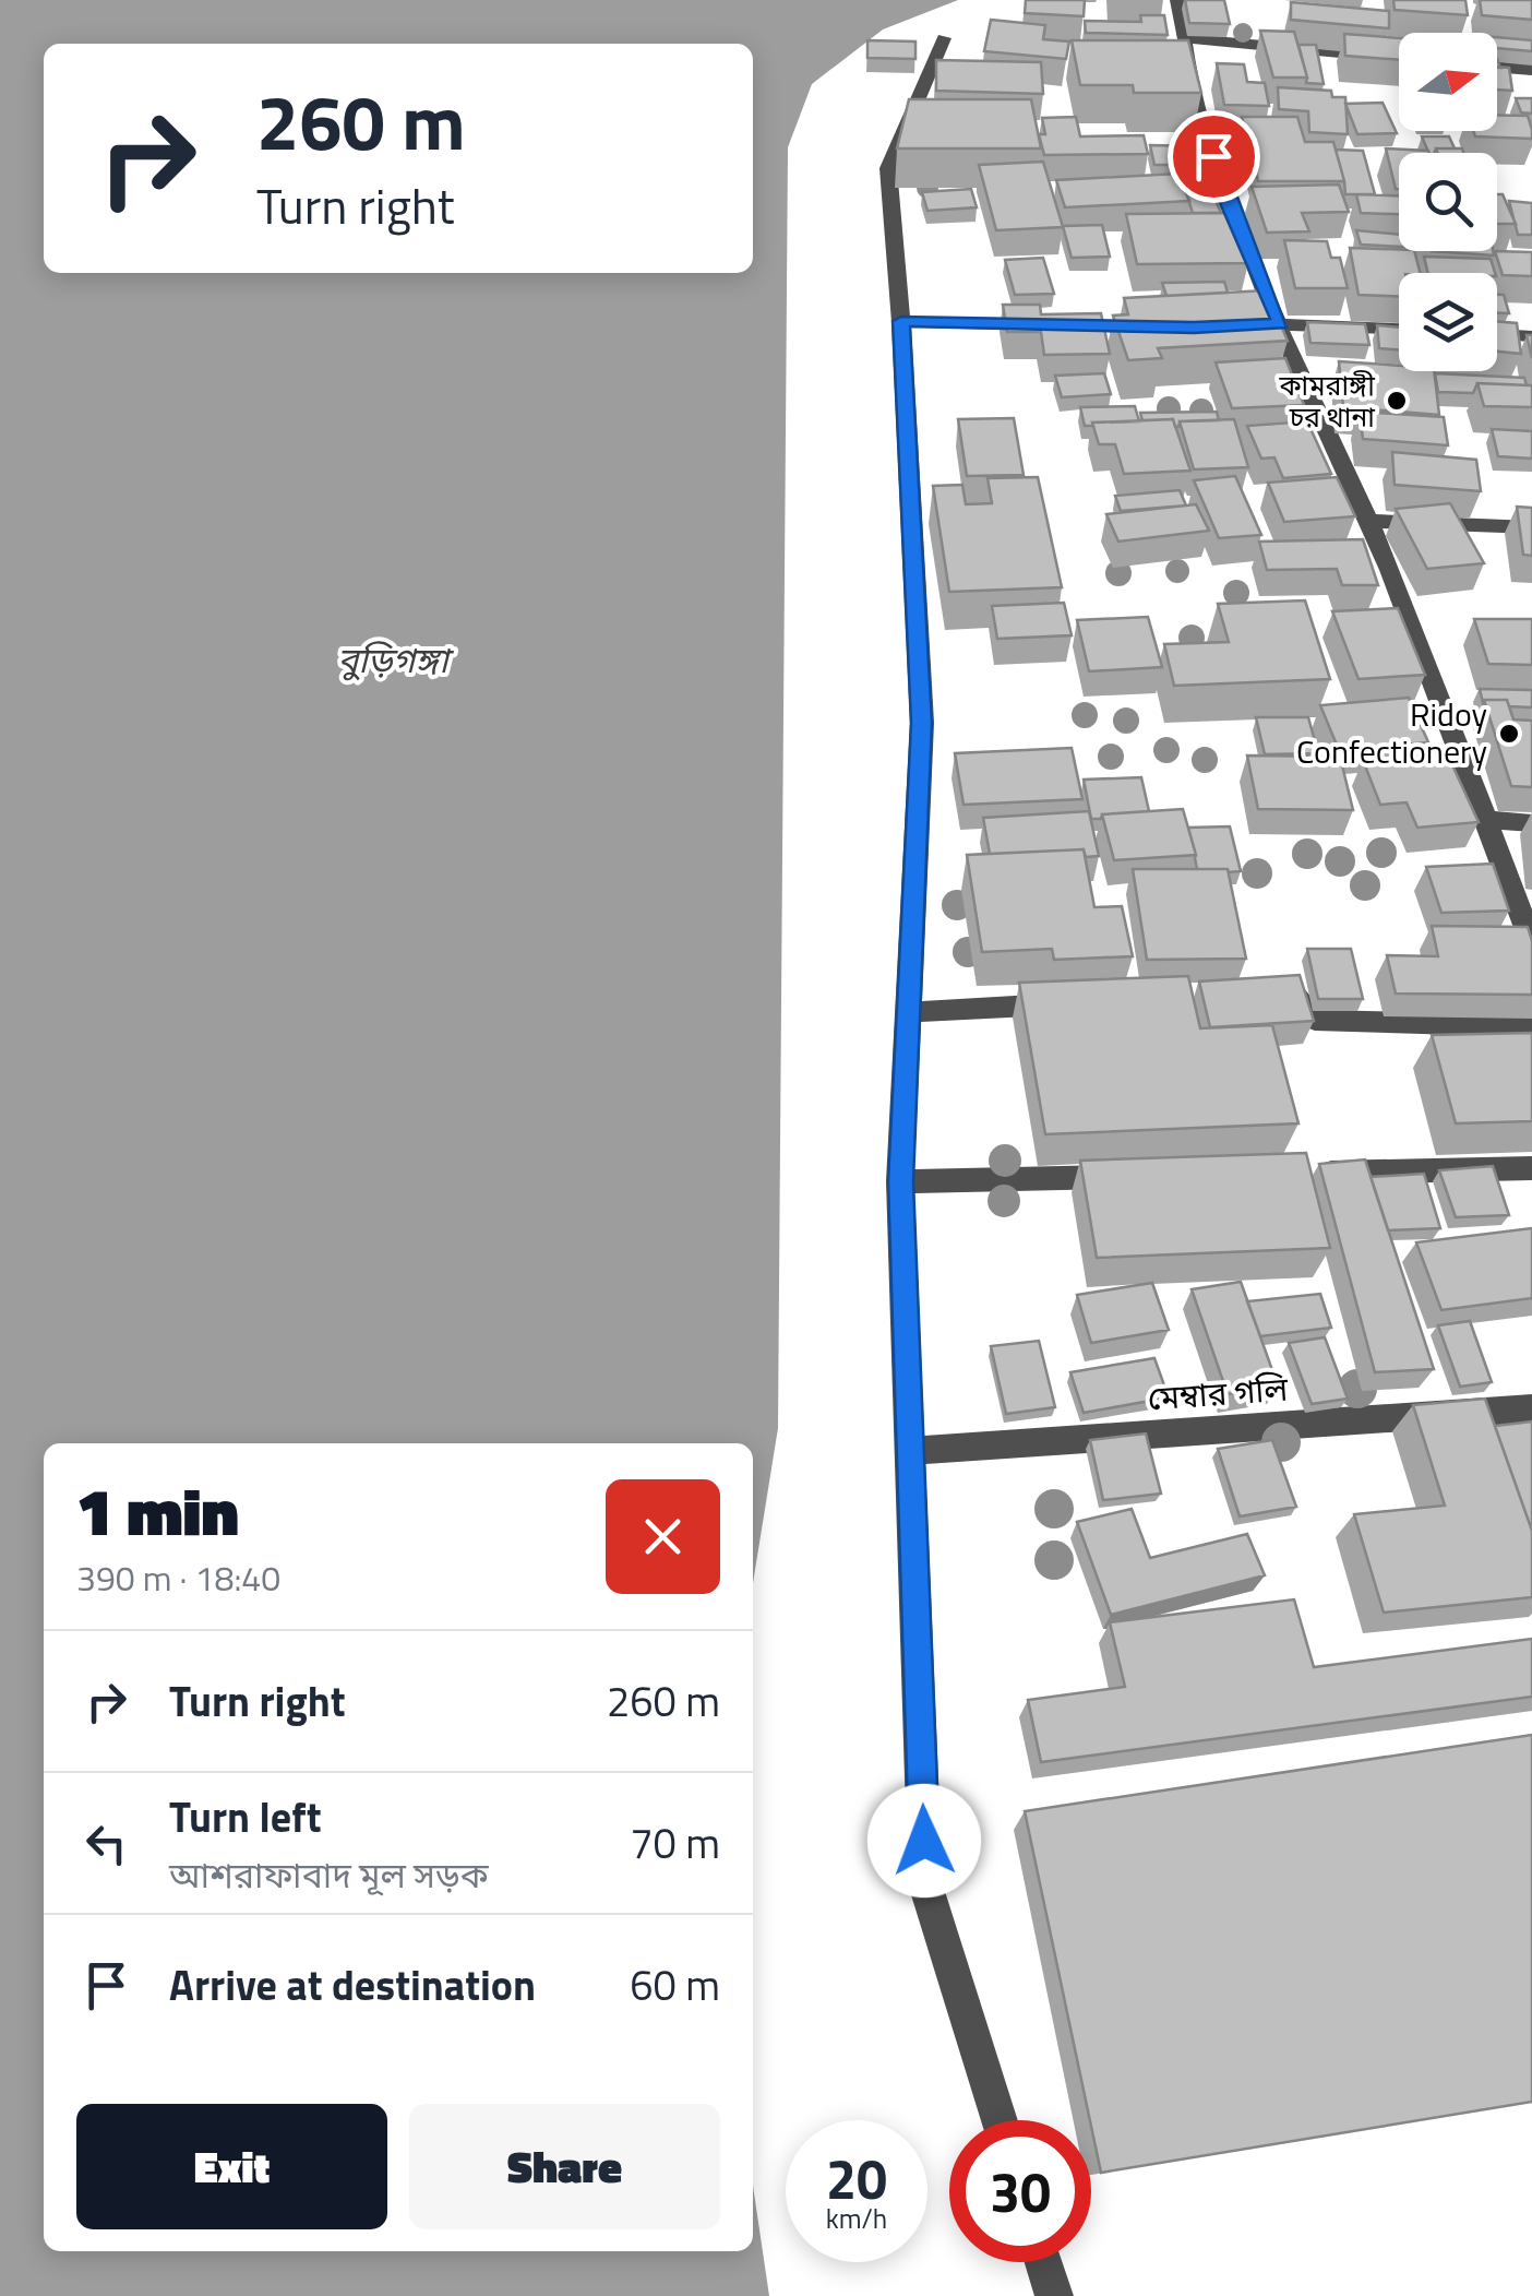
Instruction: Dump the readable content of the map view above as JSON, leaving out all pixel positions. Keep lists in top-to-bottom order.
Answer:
{
  "streets": {
    "street": ["মেম্বার গলি"]
  },
  "water": ["বুড়িগঙ্গা"],
  "places": ["কামরাঙ্গী চর থানা", "Ridoy Confectionery"],
  "north": "right",
  "page": {
    "turn": ["260 m", "Turn right"],
    "heading": ["1 min", "390 m · 18:40"],
    "list": [
      {
        "name": "Turn right",
        "value": "260 m"
      },
      {
        "name": "Turn left",
        "note": "আশরাফাবাদ মূল সড়ক",
        "value": "70 m"
      },
      {
        "name": "Arrive at destination",
        "value": "60 m"
      }
    ],
    "buttons": ["Exit", "Share"],
    "speed": "20 km/h",
    "limit": "30"
  }
}
